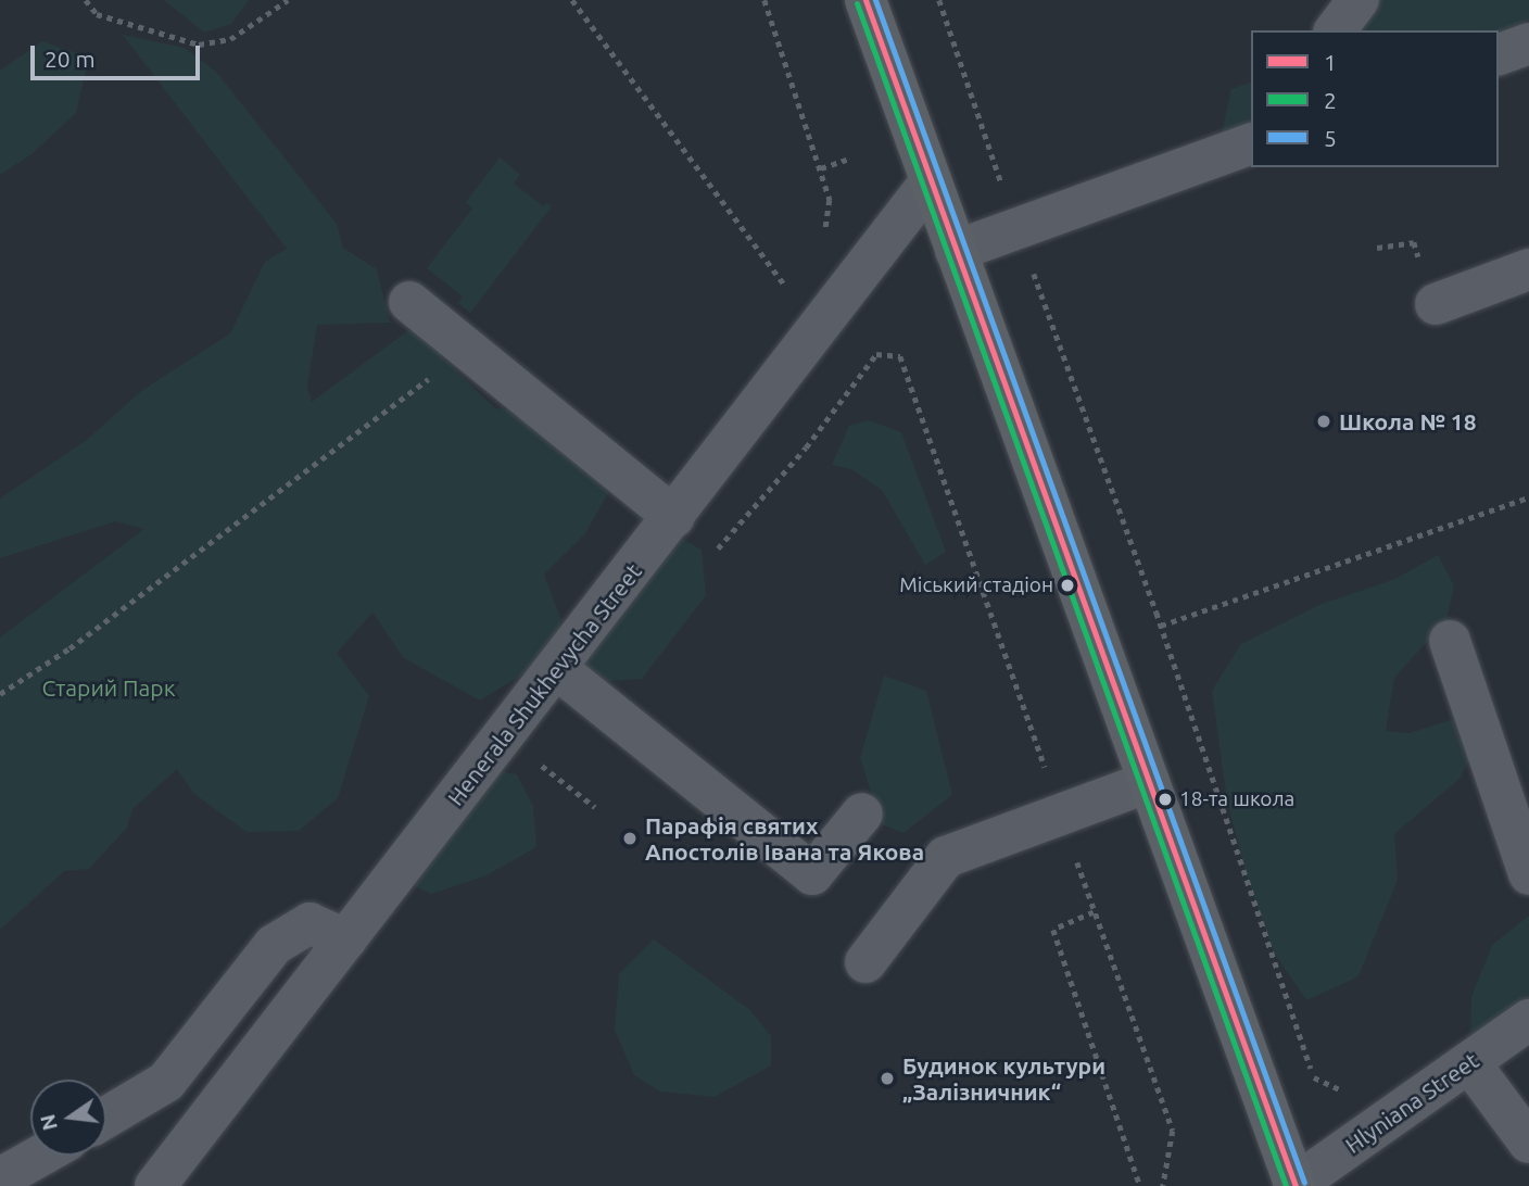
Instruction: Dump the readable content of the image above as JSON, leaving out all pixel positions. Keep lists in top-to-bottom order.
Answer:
{
  "streets": {
    "street": ["Henerala Shukhevycha Street", "Hlyniana Street"]
  },
  "parks": ["Старий Парк"],
  "places": [
    "Школа № 18",
    "Міський стадіон",
    "18-та школа",
    "Парафія святих Апостолів Івана та Якова",
    "Будинок культури „Залізничник“"
  ],
  "lines": ["transit line 1", "transit line 5", "transit line 2"],
  "legend": ["1", "2", "5"],
  "scale_bar": "20 m",
  "north": "left"
}
